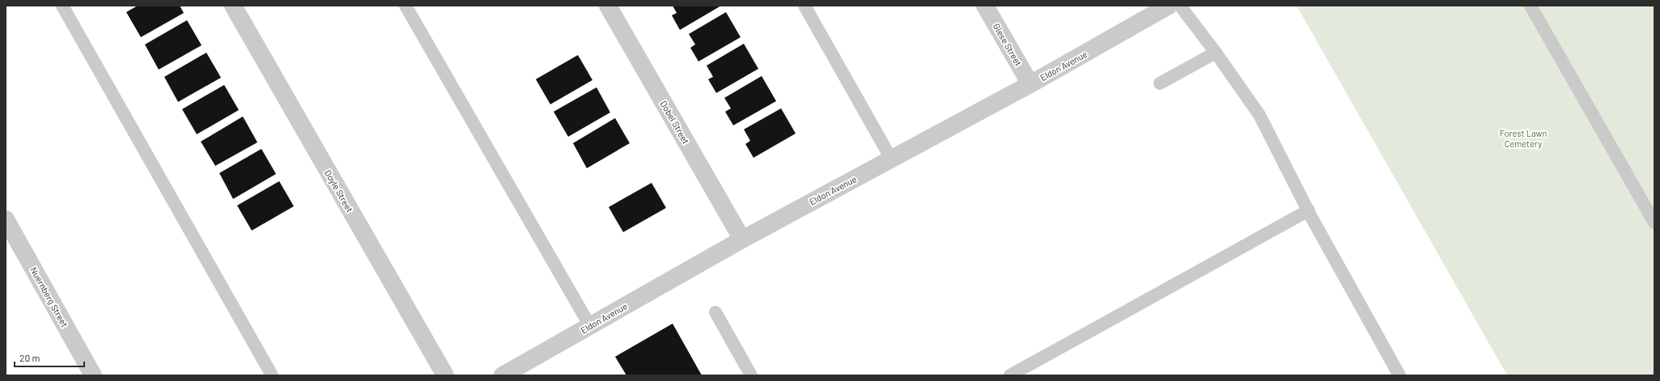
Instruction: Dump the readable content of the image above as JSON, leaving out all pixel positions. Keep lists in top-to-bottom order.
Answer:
{
  "streets": {
    "street": [
      "Giese Street",
      "Eldon Avenue",
      "Dobel Street",
      "Doyle Street",
      "Nuernberg Street"
    ]
  },
  "crossings": [
    ["Giese Street", "Eldon Avenue"],
    ["Eldon Avenue", "Dobel Street"]
  ],
  "parks": ["Forest Lawn Cemetery"],
  "scale_bar": "20 m"
}
